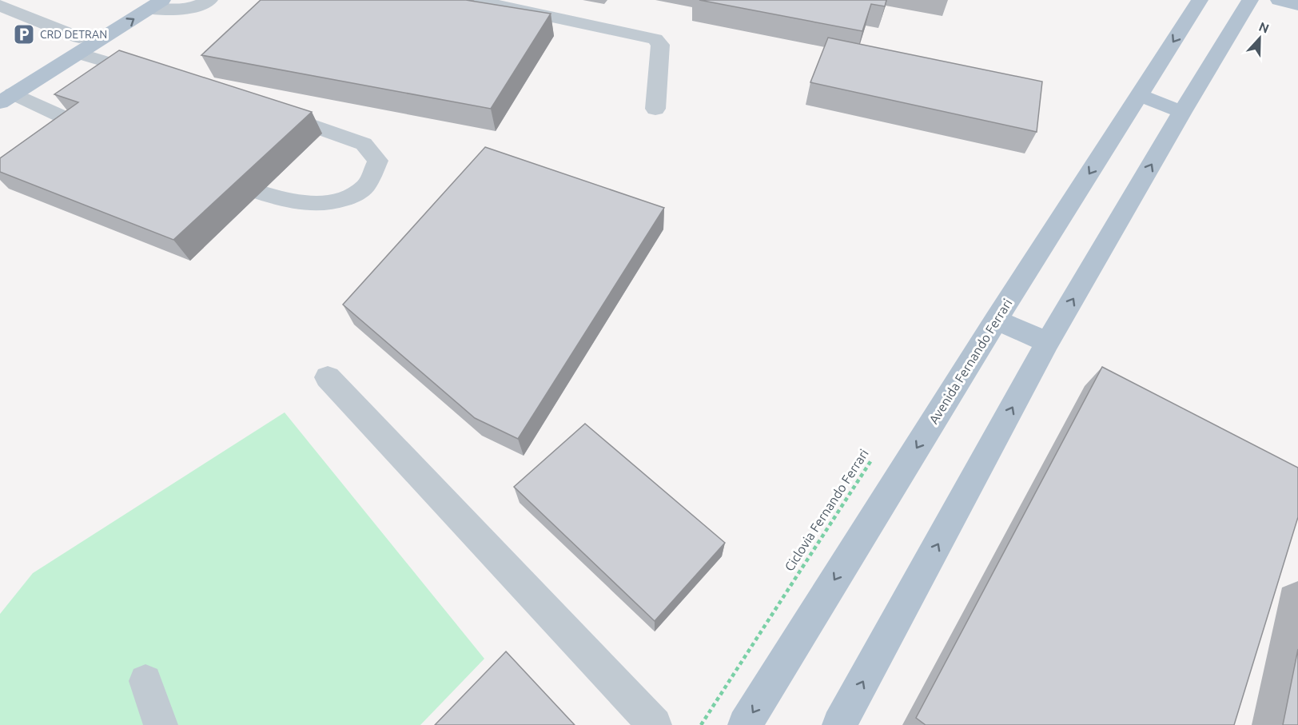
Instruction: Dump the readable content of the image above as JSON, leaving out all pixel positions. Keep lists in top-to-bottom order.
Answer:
{
  "streets": {
    "main road": ["Avenida Fernando Ferrari"],
    "path": ["Ciclovia Fernando Ferrari"]
  },
  "places": {
    "parking": ["CRD DETRAN"]
  },
  "north": "top"
}
